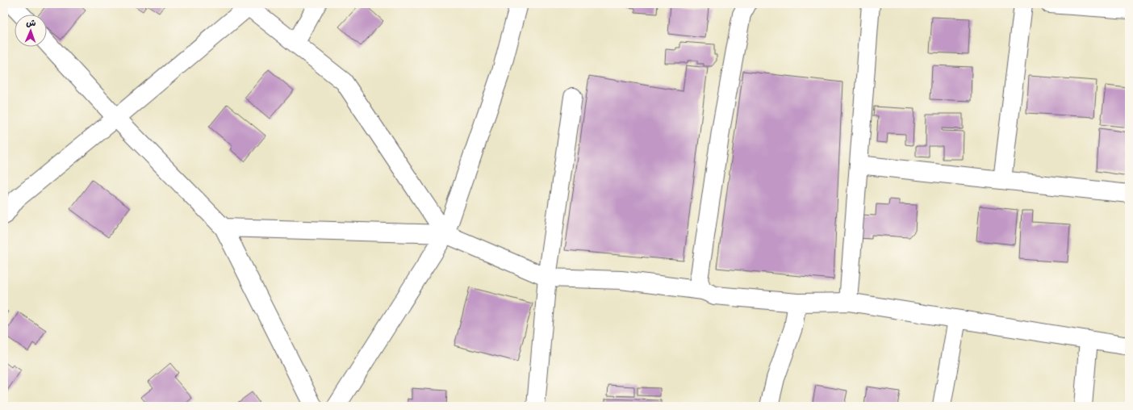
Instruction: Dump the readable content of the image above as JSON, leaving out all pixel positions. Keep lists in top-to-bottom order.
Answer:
{
  "north": "top"
}
